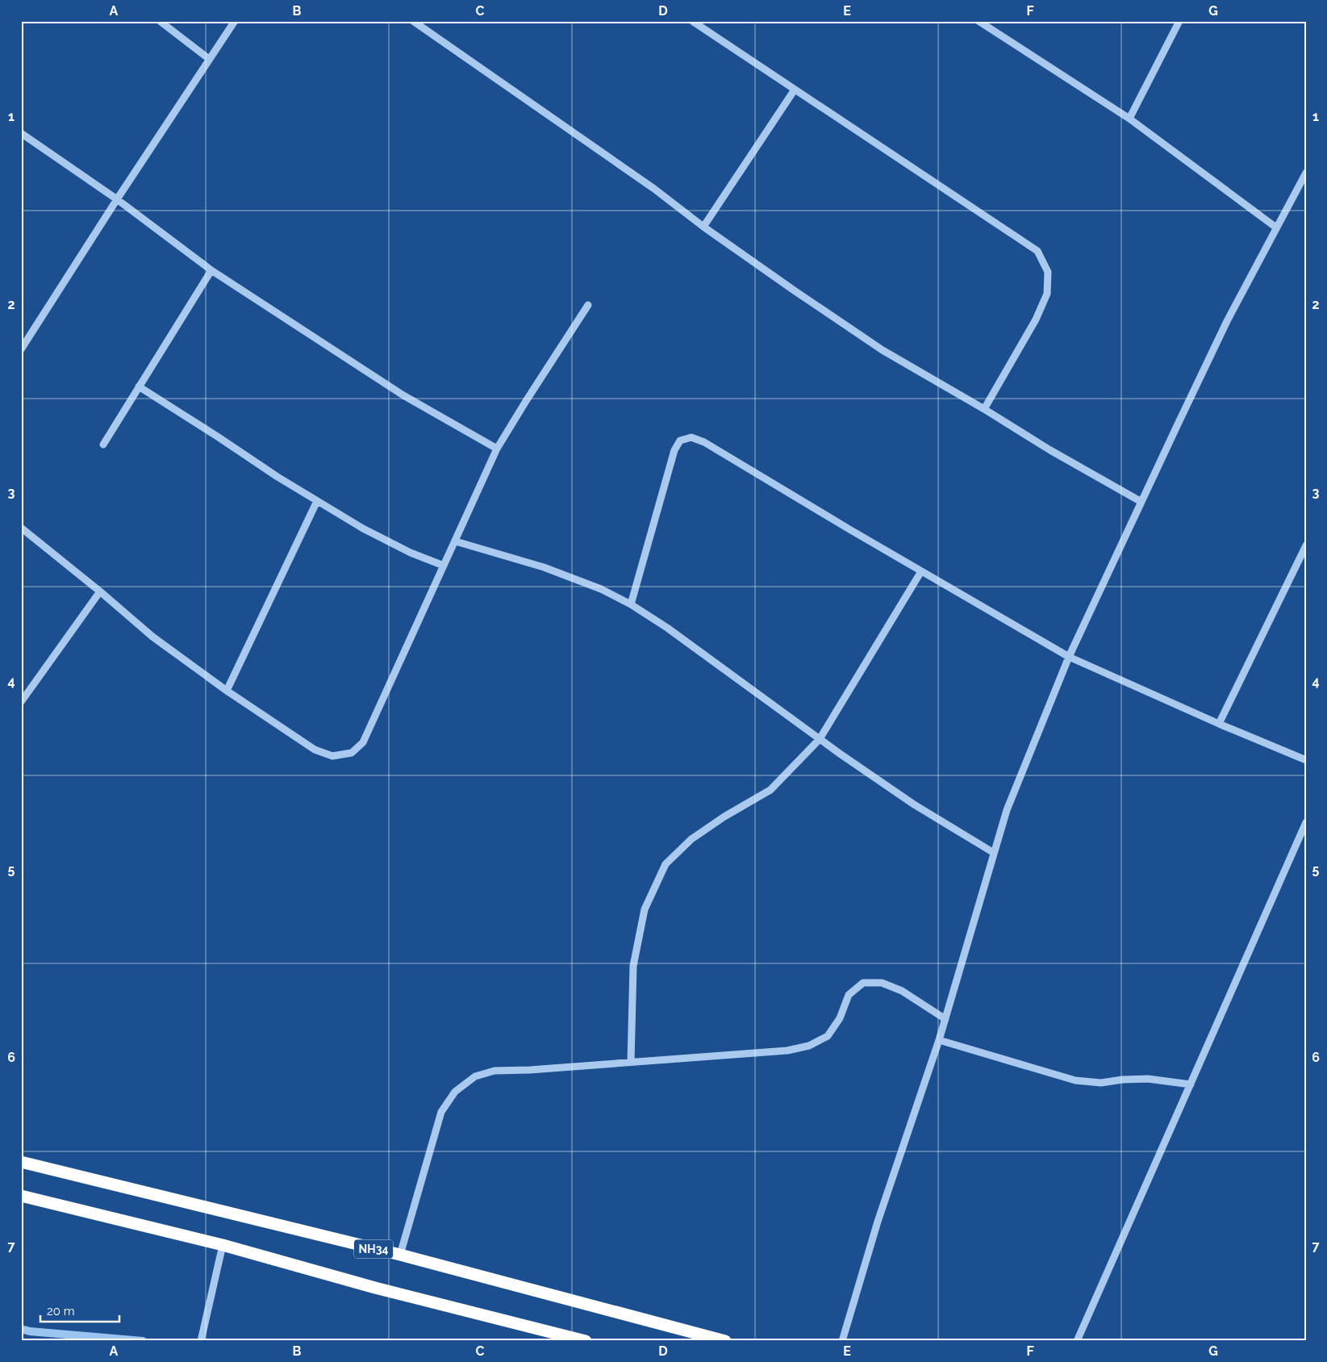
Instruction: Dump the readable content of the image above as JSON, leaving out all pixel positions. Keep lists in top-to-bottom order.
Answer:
{
  "streets": {
    "highway": ["NH34"]
  },
  "scale_bar": "20 m",
  "grid": {
    "columns": [
      "A",
      "B",
      "C",
      "D",
      "E",
      "F",
      "G"
    ],
    "rows": [
      "1",
      "2",
      "3",
      "4",
      "5",
      "6",
      "7"
    ]
  }
}
